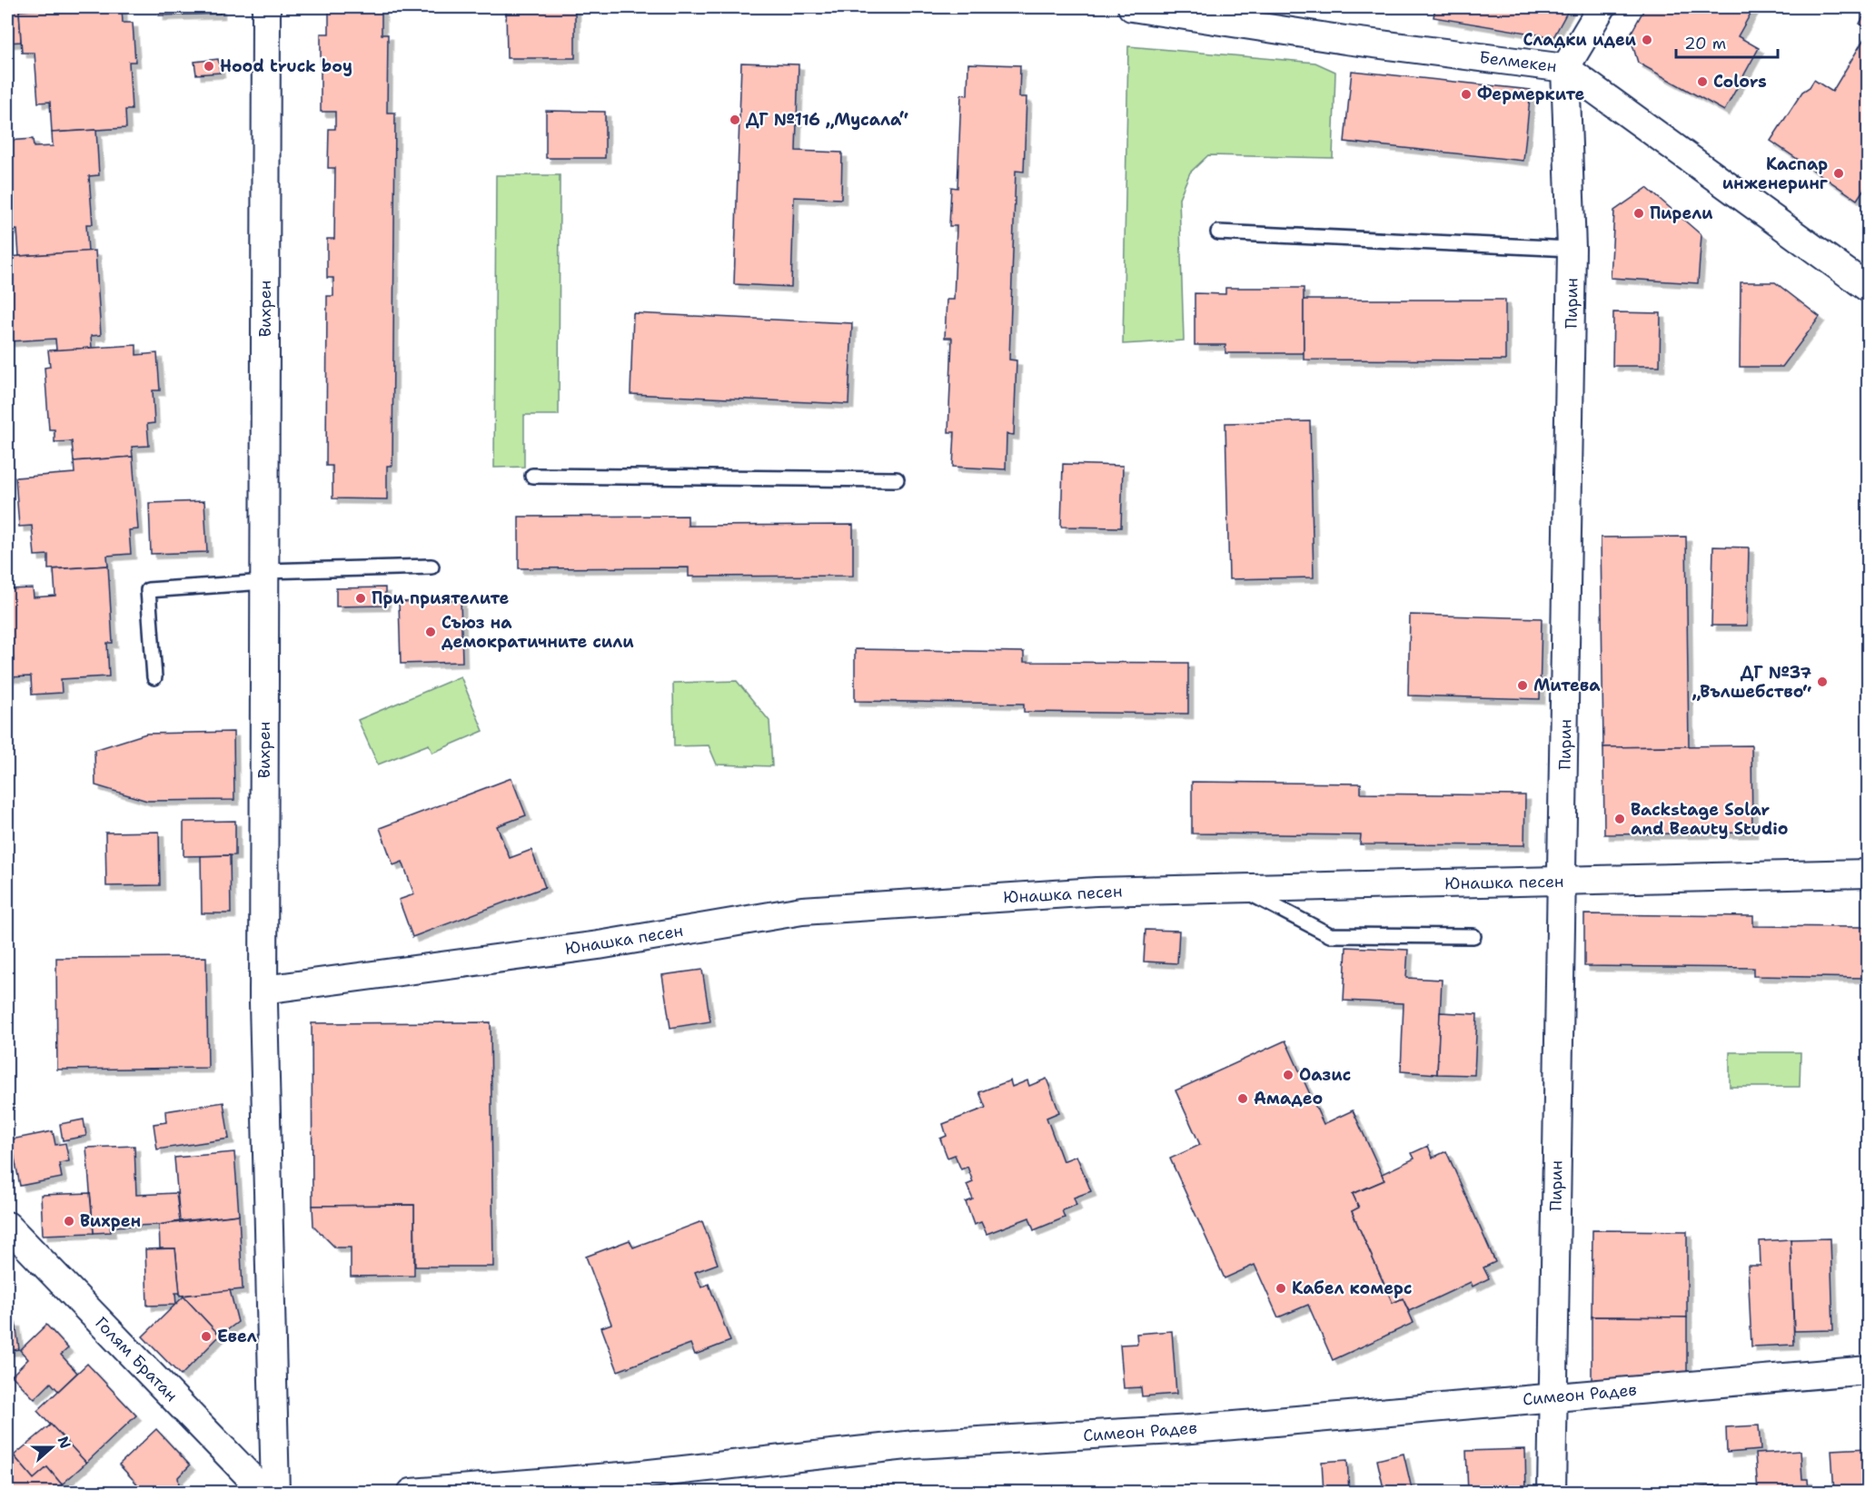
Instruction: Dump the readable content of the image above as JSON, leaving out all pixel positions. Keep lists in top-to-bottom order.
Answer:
{
  "streets": {
    "street": [
      "Белмекен",
      "Пирин",
      "Вихрен",
      "Юнашка песен",
      "Голям Братан",
      "Симеон Радев"
    ]
  },
  "crossings": [
    ["Белмекен", "Пирин"],
    ["Пирин", "Юнашка песен"],
    ["Пирин", "Симеон Радев"],
    ["Вихрен", "Юнашка песен"]
  ],
  "places": [
    "Сладки идеи",
    "Hood truck boy",
    "Colors",
    "Фермерките",
    "ДГ №116 „Мусала“",
    "Каспар инженеринг",
    "Пирели",
    "При приятелите",
    "Съюз на демократичните сили",
    "ДГ №37 „Вълшебство“",
    "Митева",
    "Backstage Solar and Beauty Studio",
    "Оазис",
    "Амадео",
    "Вихрен",
    "Кабел комерс",
    "Евел"
  ],
  "scale_bar": "20 m",
  "north": "right"
}
